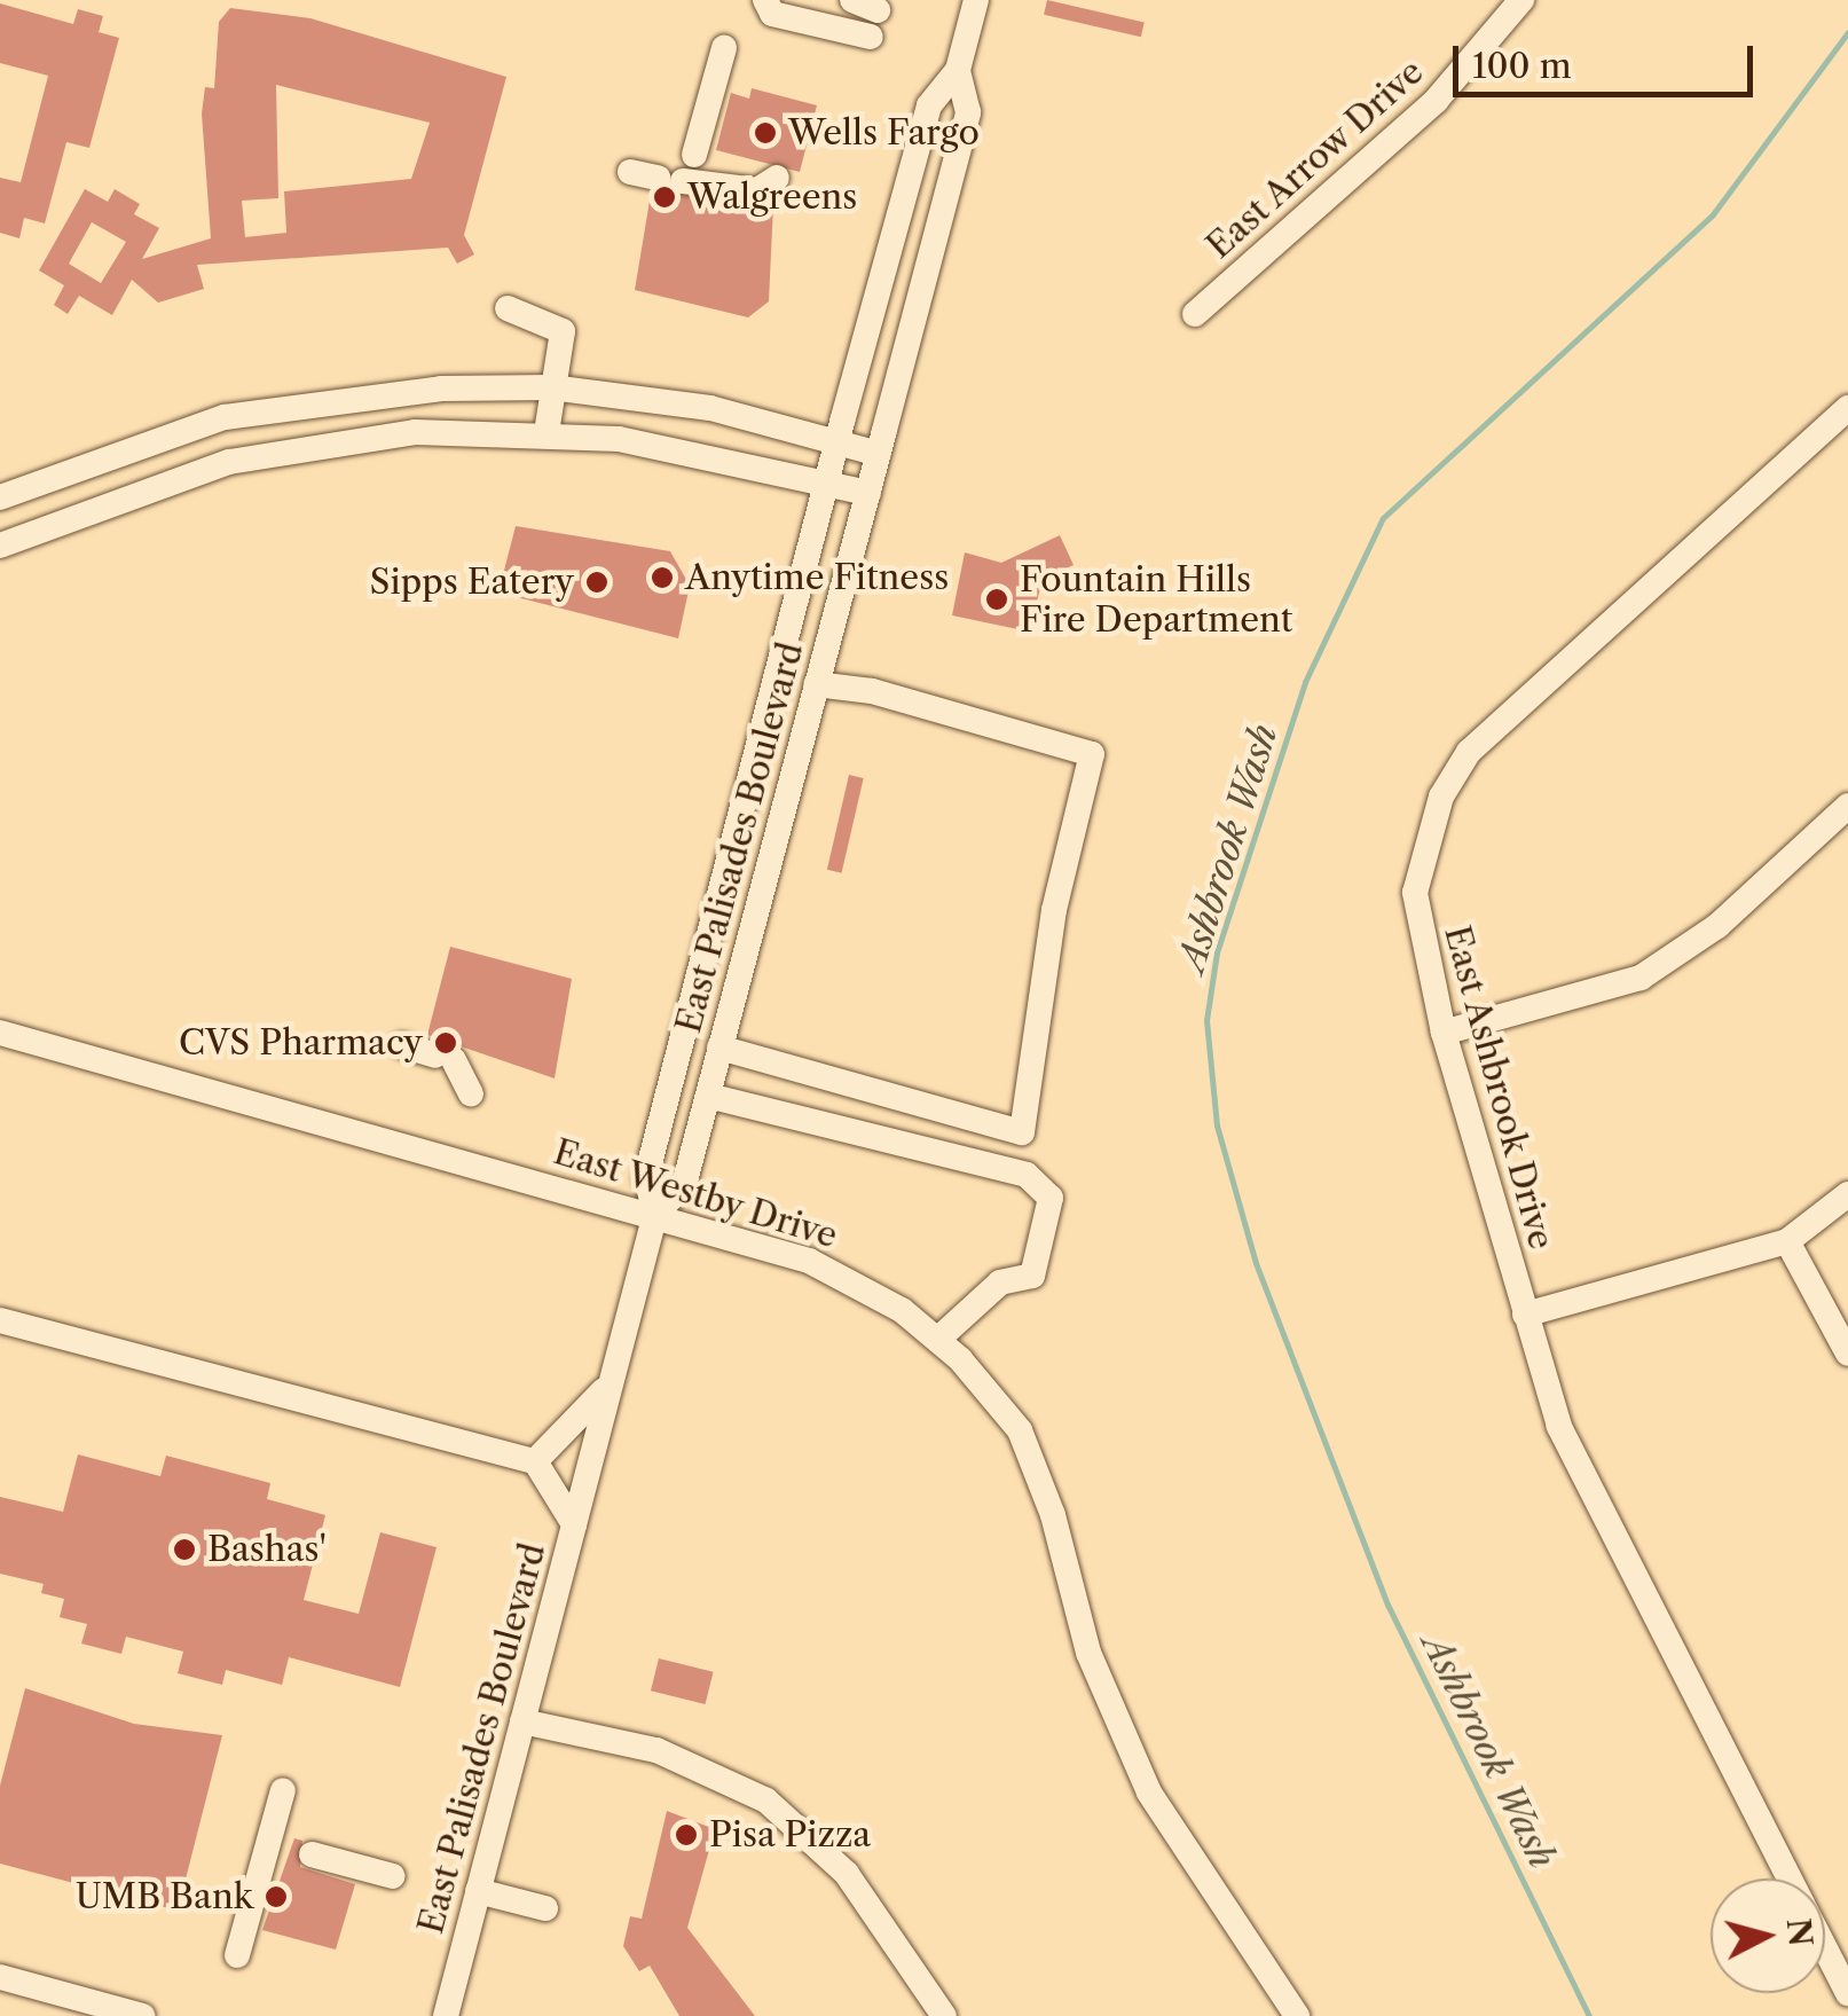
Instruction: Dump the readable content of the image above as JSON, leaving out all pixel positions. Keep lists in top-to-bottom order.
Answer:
{
  "streets": {
    "street": [
      "East Arrow Drive",
      "East Palisades Boulevard",
      "East Ashbrook Drive",
      "East Westby Drive"
    ]
  },
  "crossings": [
    ["East Palisades Boulevard", "East Westby Drive"]
  ],
  "water": ["Ashbrook Wash"],
  "places": [
    "Wells Fargo",
    "Walgreens",
    "Anytime Fitness",
    "Sipps Eatery",
    "Fountain Hills Fire Department",
    "CVS Pharmacy",
    "Bashas'",
    "Pisa Pizza",
    "UMB Bank"
  ],
  "scale_bar": "100 m",
  "north": "right"
}
